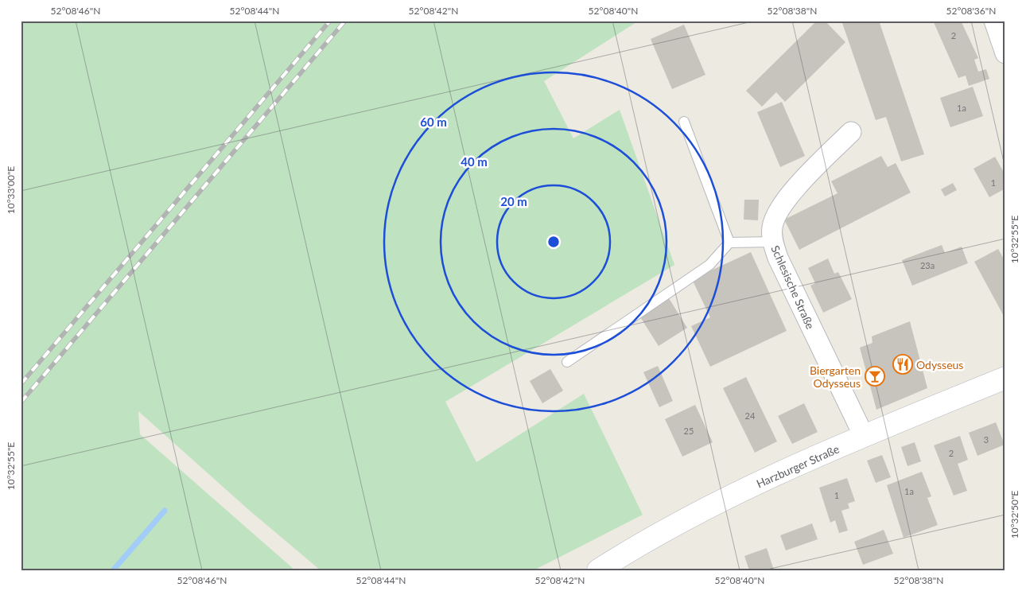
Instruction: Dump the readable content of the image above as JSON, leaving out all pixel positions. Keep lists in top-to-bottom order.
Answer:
{
  "streets": {
    "main road": ["Harzburger Straße"],
    "street": ["Schlesische Straße"]
  },
  "crossings": [
    ["Schlesische Straße", "Harzburger Straße"]
  ],
  "places": {
    "restaurant": ["Odysseus"],
    "bar": ["Biergarten Odysseus"]
  },
  "house_numbers": [
    "2",
    "1a",
    "1",
    "23a",
    "24",
    "25",
    "3",
    "2",
    "1a",
    "1"
  ],
  "coordinates": [
    "52°08'46\"N",
    "52°08'44\"N",
    "52°08'42\"N",
    "52°08'40\"N",
    "52°08'38\"N",
    "52°08'36\"N",
    "10°33'00\"E",
    "10°32'55\"E",
    "10°32'50\"E"
  ],
  "rings": ["60 m", "40 m", "20 m"]
}
